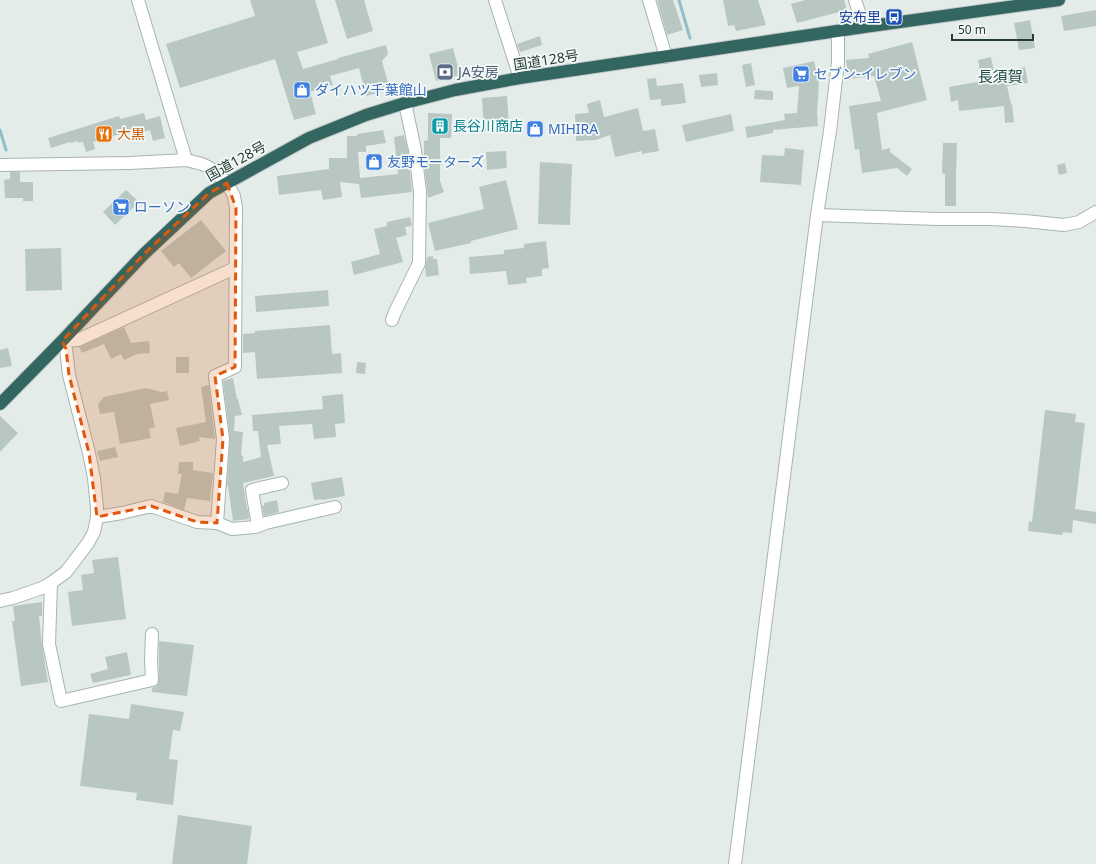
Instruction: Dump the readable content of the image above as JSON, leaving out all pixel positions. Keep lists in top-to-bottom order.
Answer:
{
  "streets": {
    "highway": ["国道128号"]
  },
  "districts": ["長須賀"],
  "places": {
    "bus stop": ["安布里"],
    "bank": ["JA安房"],
    "supermarket": ["セブン-イレブン", "ローソン"],
    "shop": ["ダイハツ千葉館山", "MIHIRA", "友野モーターズ"],
    "building": ["長谷川商店"],
    "restaurant": ["大黒"]
  },
  "scale_bar": "50 m"
}
